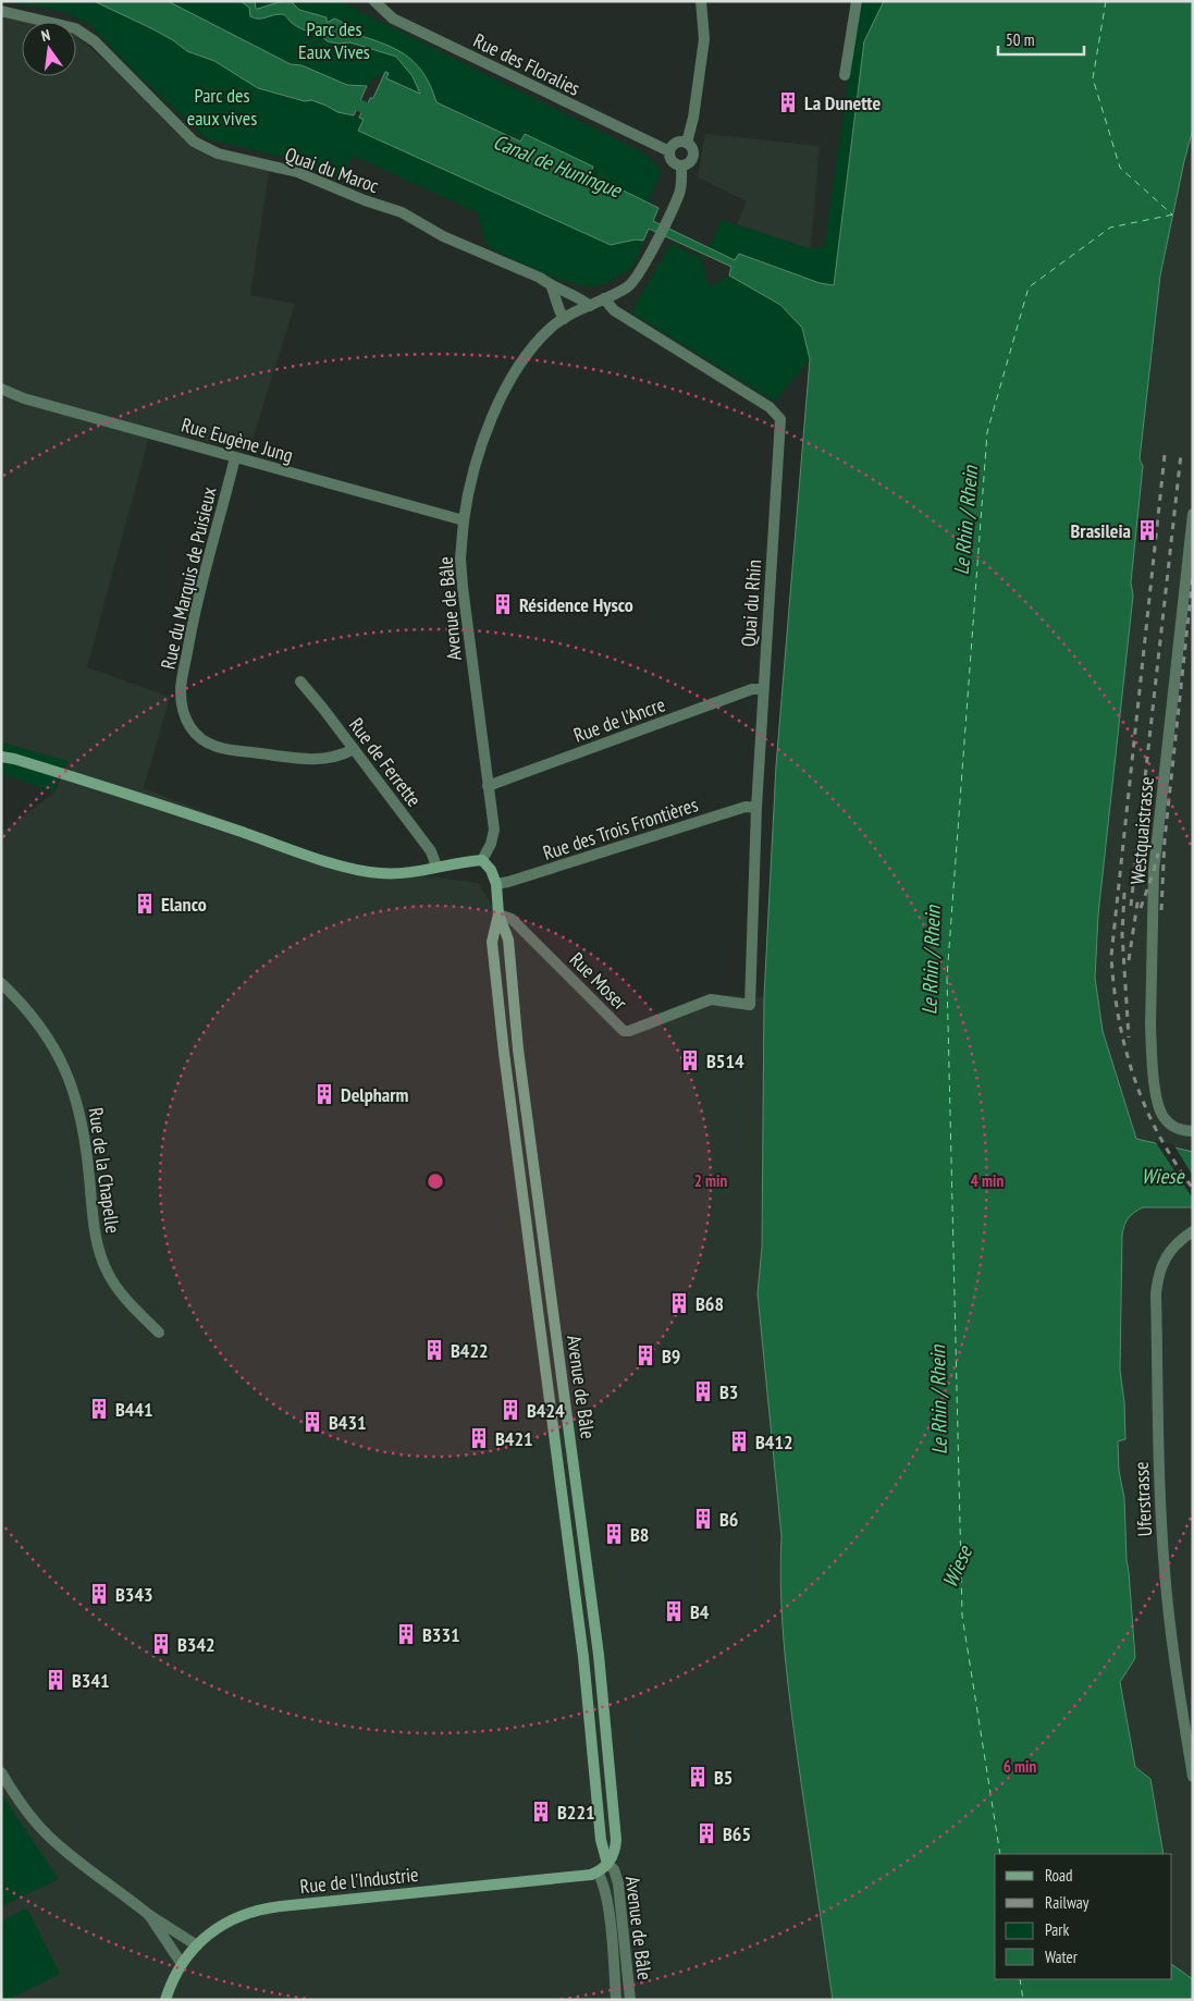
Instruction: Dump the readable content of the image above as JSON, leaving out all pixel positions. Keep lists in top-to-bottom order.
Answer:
{
  "streets": {
    "main road": ["Avenue de Bâle", "Rue de l'Industrie"],
    "street": [
      "Rue des Floralies",
      "Quai du Maroc",
      "Rue Eugène Jung",
      "Rue du Marquis de Puisieux",
      "Quai du Rhin",
      "Rue de l'Ancre",
      "Rue de Ferrette",
      "Rue des Trois Frontières",
      "Westquaistrasse",
      "Rue Moser",
      "Rue de la Chapelle",
      "Uferstrasse"
    ]
  },
  "crossings": [
    ["Rue des Floralies", "Avenue de Bâle"],
    ["Quai du Maroc", "Avenue de Bâle"],
    ["Rue Eugène Jung", "Rue du Marquis de Puisieux"],
    ["Rue Eugène Jung", "Avenue de Bâle"],
    ["Rue du Marquis de Puisieux", "Rue de Ferrette"],
    ["Quai du Rhin", "Avenue de Bâle"],
    ["Quai du Rhin", "Rue de l'Ancre"],
    ["Quai du Rhin", "Rue des Trois Frontières"],
    ["Quai du Rhin", "Rue Moser"],
    ["Avenue de Bâle", "Rue de l'Ancre"],
    ["Avenue de Bâle", "Rue des Trois Frontières"],
    ["Avenue de Bâle", "Rue Moser"],
    ["Avenue de Bâle", "Rue de l'Industrie"]
  ],
  "water": ["Canal de Huningue", "Le Rhin / Rhein", "Wiese"],
  "parks": ["Parc des Eaux Vives", "Parc des eaux vives"],
  "places": {
    "building": [
      "La Dunette",
      "Brasileia",
      "Résidence Hysco",
      "Elanco",
      "B514",
      "Delpharm",
      "B68",
      "B422",
      "B9",
      "B3",
      "B441",
      "B424",
      "B431",
      "B421",
      "B412",
      "B6",
      "B8",
      "B343",
      "B4",
      "B331",
      "B342",
      "B341",
      "B5",
      "B221",
      "B65"
    ]
  },
  "legend": [
    "Road",
    "Railway",
    "Park",
    "Water"
  ],
  "scale_bar": "50 m",
  "north": "top",
  "rings": ["2 min", "4 min", "6 min"]
}
